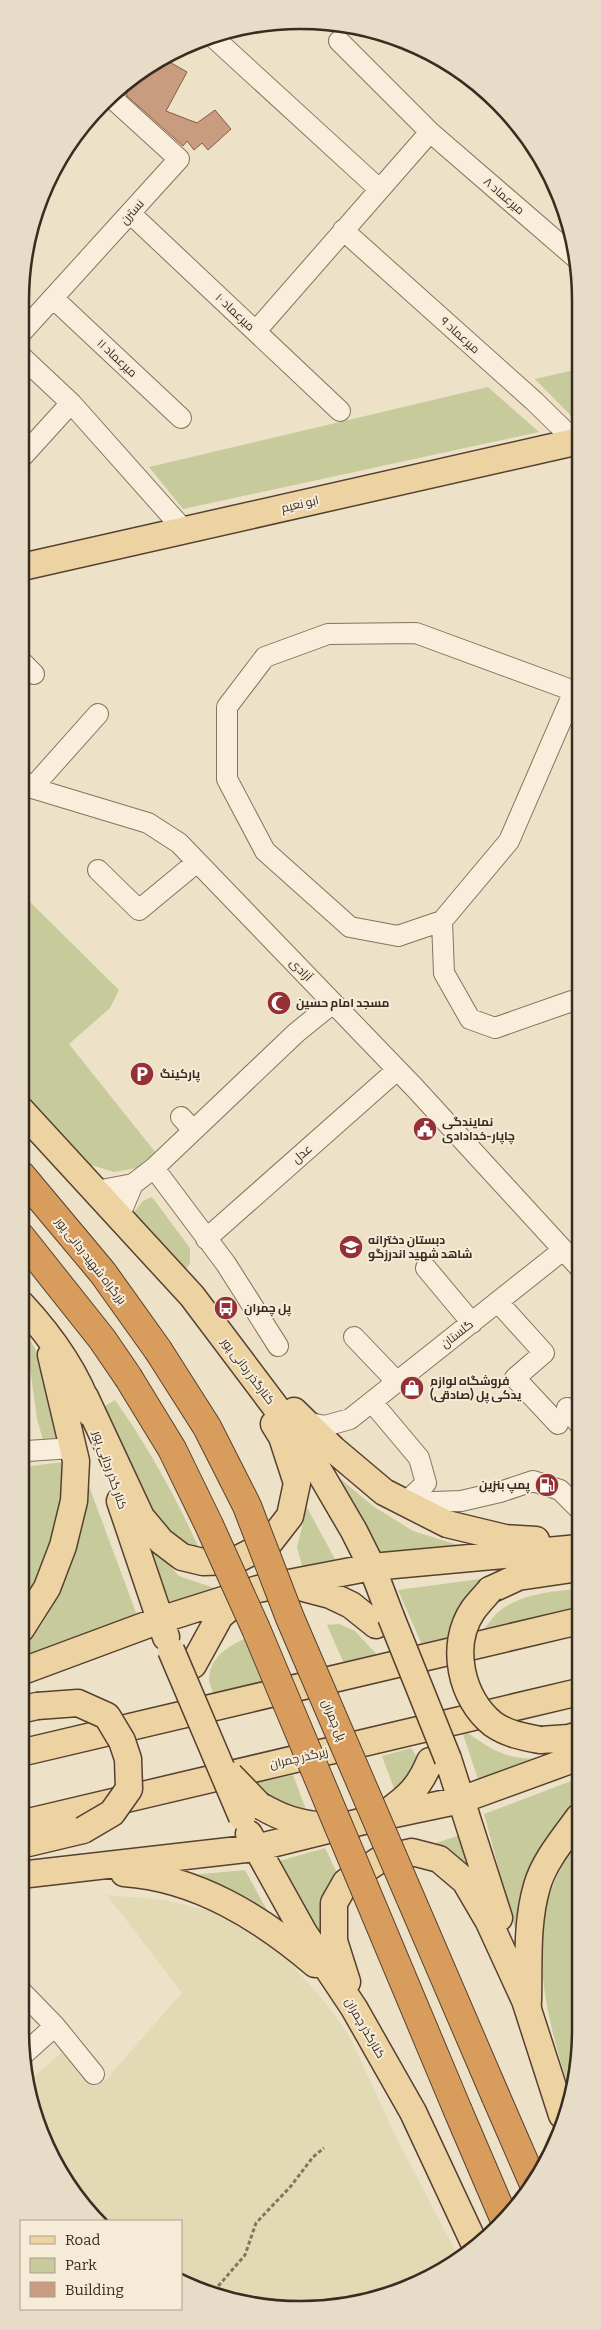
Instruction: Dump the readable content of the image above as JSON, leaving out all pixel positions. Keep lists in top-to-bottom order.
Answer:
{
  "streets": {
    "highway": ["بزرگراه شهید ردانی پور", "پل چمران"],
    "main road": [
      "ابو نعیم",
      "کنارگذر ردانی پور",
      "کنار گذر ردانی پور",
      "زیرگذر چمران",
      "کنارگذر چمران"
    ],
    "street": [
      "میرعماد ۸",
      "نسترن",
      "میرعماد ۱۰",
      "میرعماد ۹",
      "میرعماد ۱۱",
      "آزادی",
      "عدل",
      "گلستان"
    ]
  },
  "crossings": [
    ["نسترن", "میرعماد ۱۰"],
    ["نسترن", "میرعماد ۱۱"],
    ["آزادی", "عدل"],
    ["آزادی", "گلستان"],
    ["بزرگراه شهید ردانی پور", "پل چمران"],
    ["کنار گذر ردانی پور", "کنارگذر چمران"]
  ],
  "places": {
    "mosque": ["مسجد امام حسین"],
    "parking": ["پارکینگ"],
    "public building": ["نمایندگی چاپار-خدادادی"],
    "school or university": ["دبستان دخترانه شاهد شهید اندرزگو"],
    "bus stop": ["پل چمران"],
    "shop": ["فروشگاه لوازم یدکی پل (صادقی)"],
    "fuel station": ["پمپ بنزین"]
  },
  "legend": ["Road", "Park", "Building"]
}
